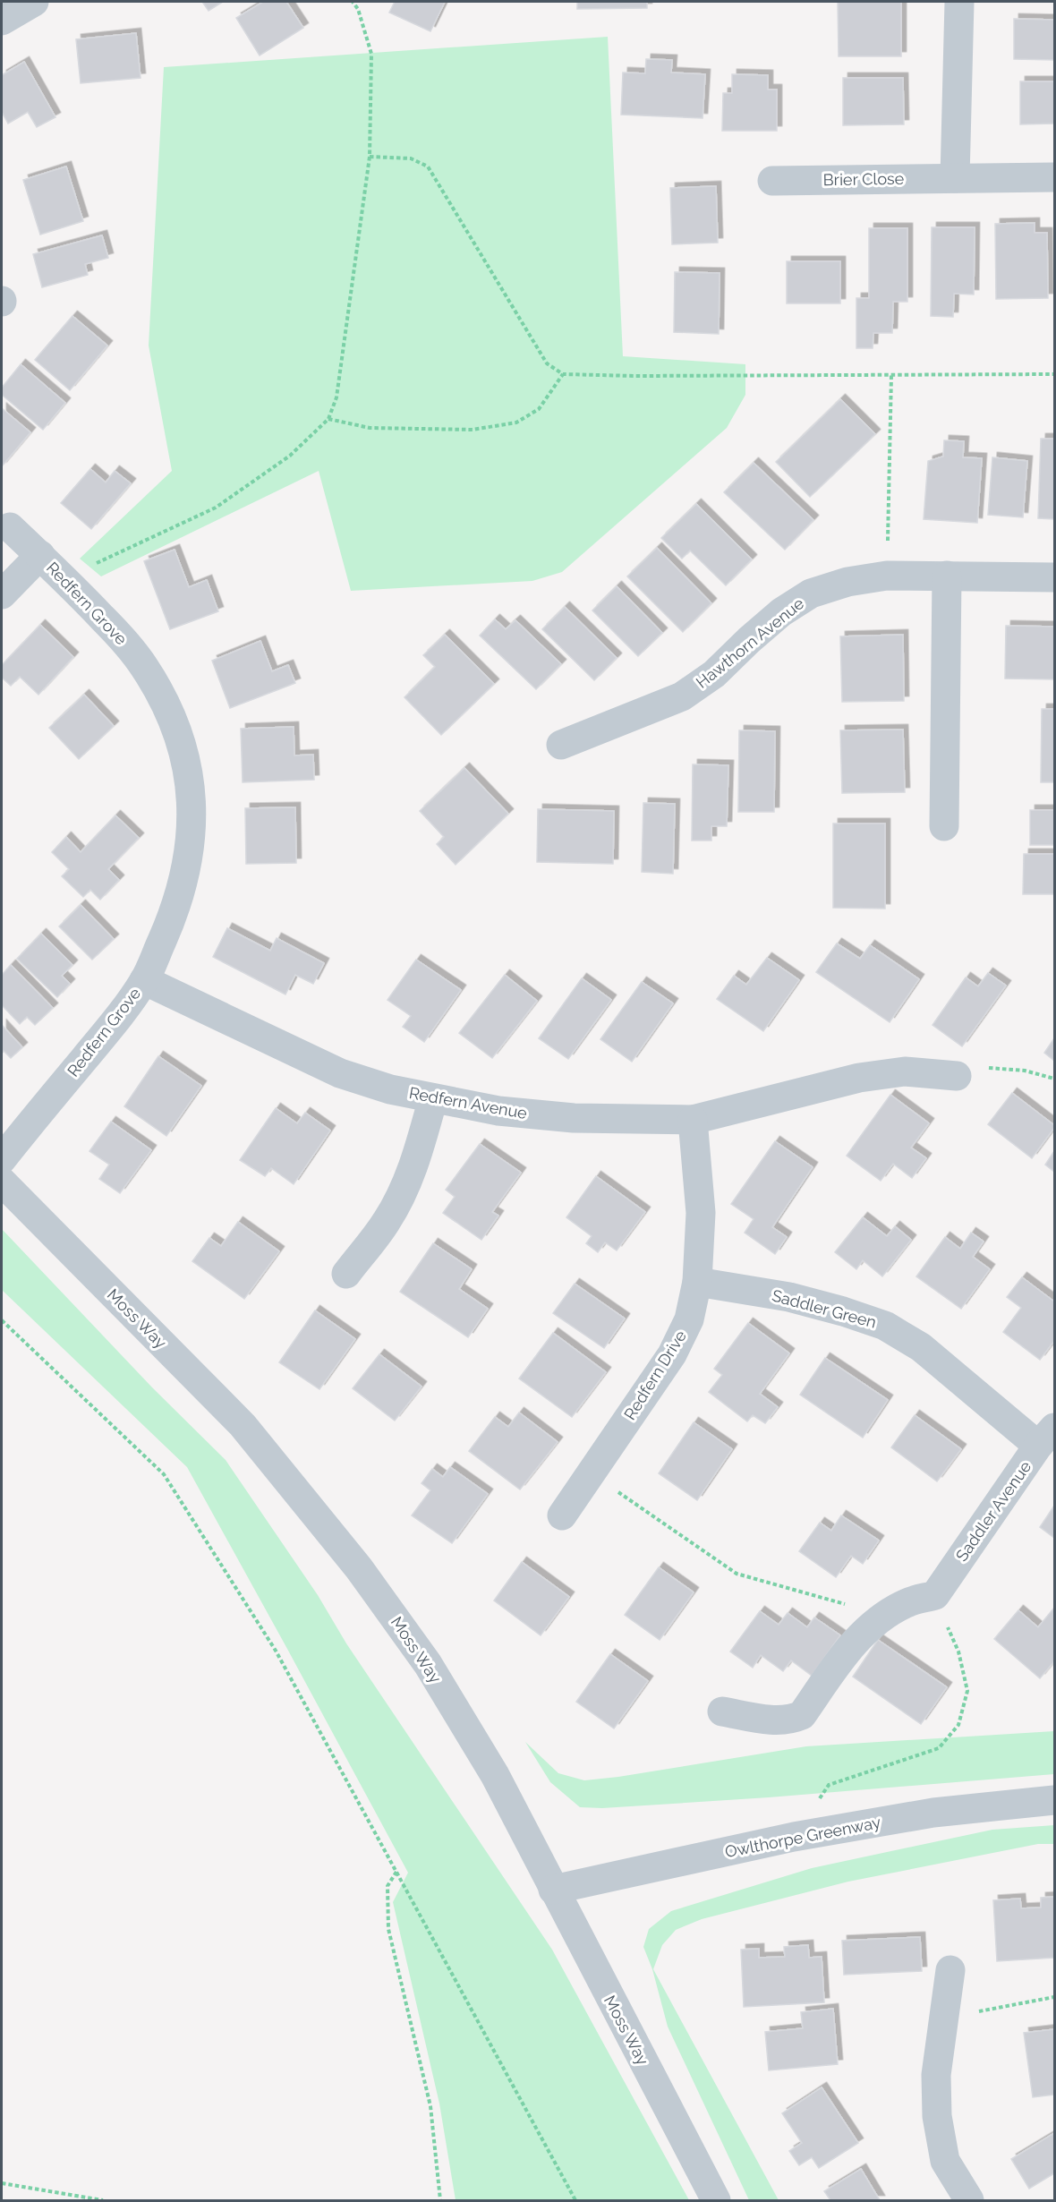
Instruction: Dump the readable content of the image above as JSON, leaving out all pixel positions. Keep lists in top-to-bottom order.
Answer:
{
  "streets": {
    "street": [
      "Brier Close",
      "Redfern Grove",
      "Hawthorn Avenue",
      "Redfern Avenue",
      "Saddler Green",
      "Moss Way",
      "Redfern Drive",
      "Saddler Avenue",
      "Owlthorpe Greenway"
    ]
  },
  "crossings": [
    ["Redfern Grove", "Redfern Avenue"],
    ["Redfern Avenue", "Redfern Drive"],
    ["Saddler Green", "Redfern Drive"],
    ["Saddler Green", "Saddler Avenue"],
    ["Moss Way", "Owlthorpe Greenway"]
  ]
}
